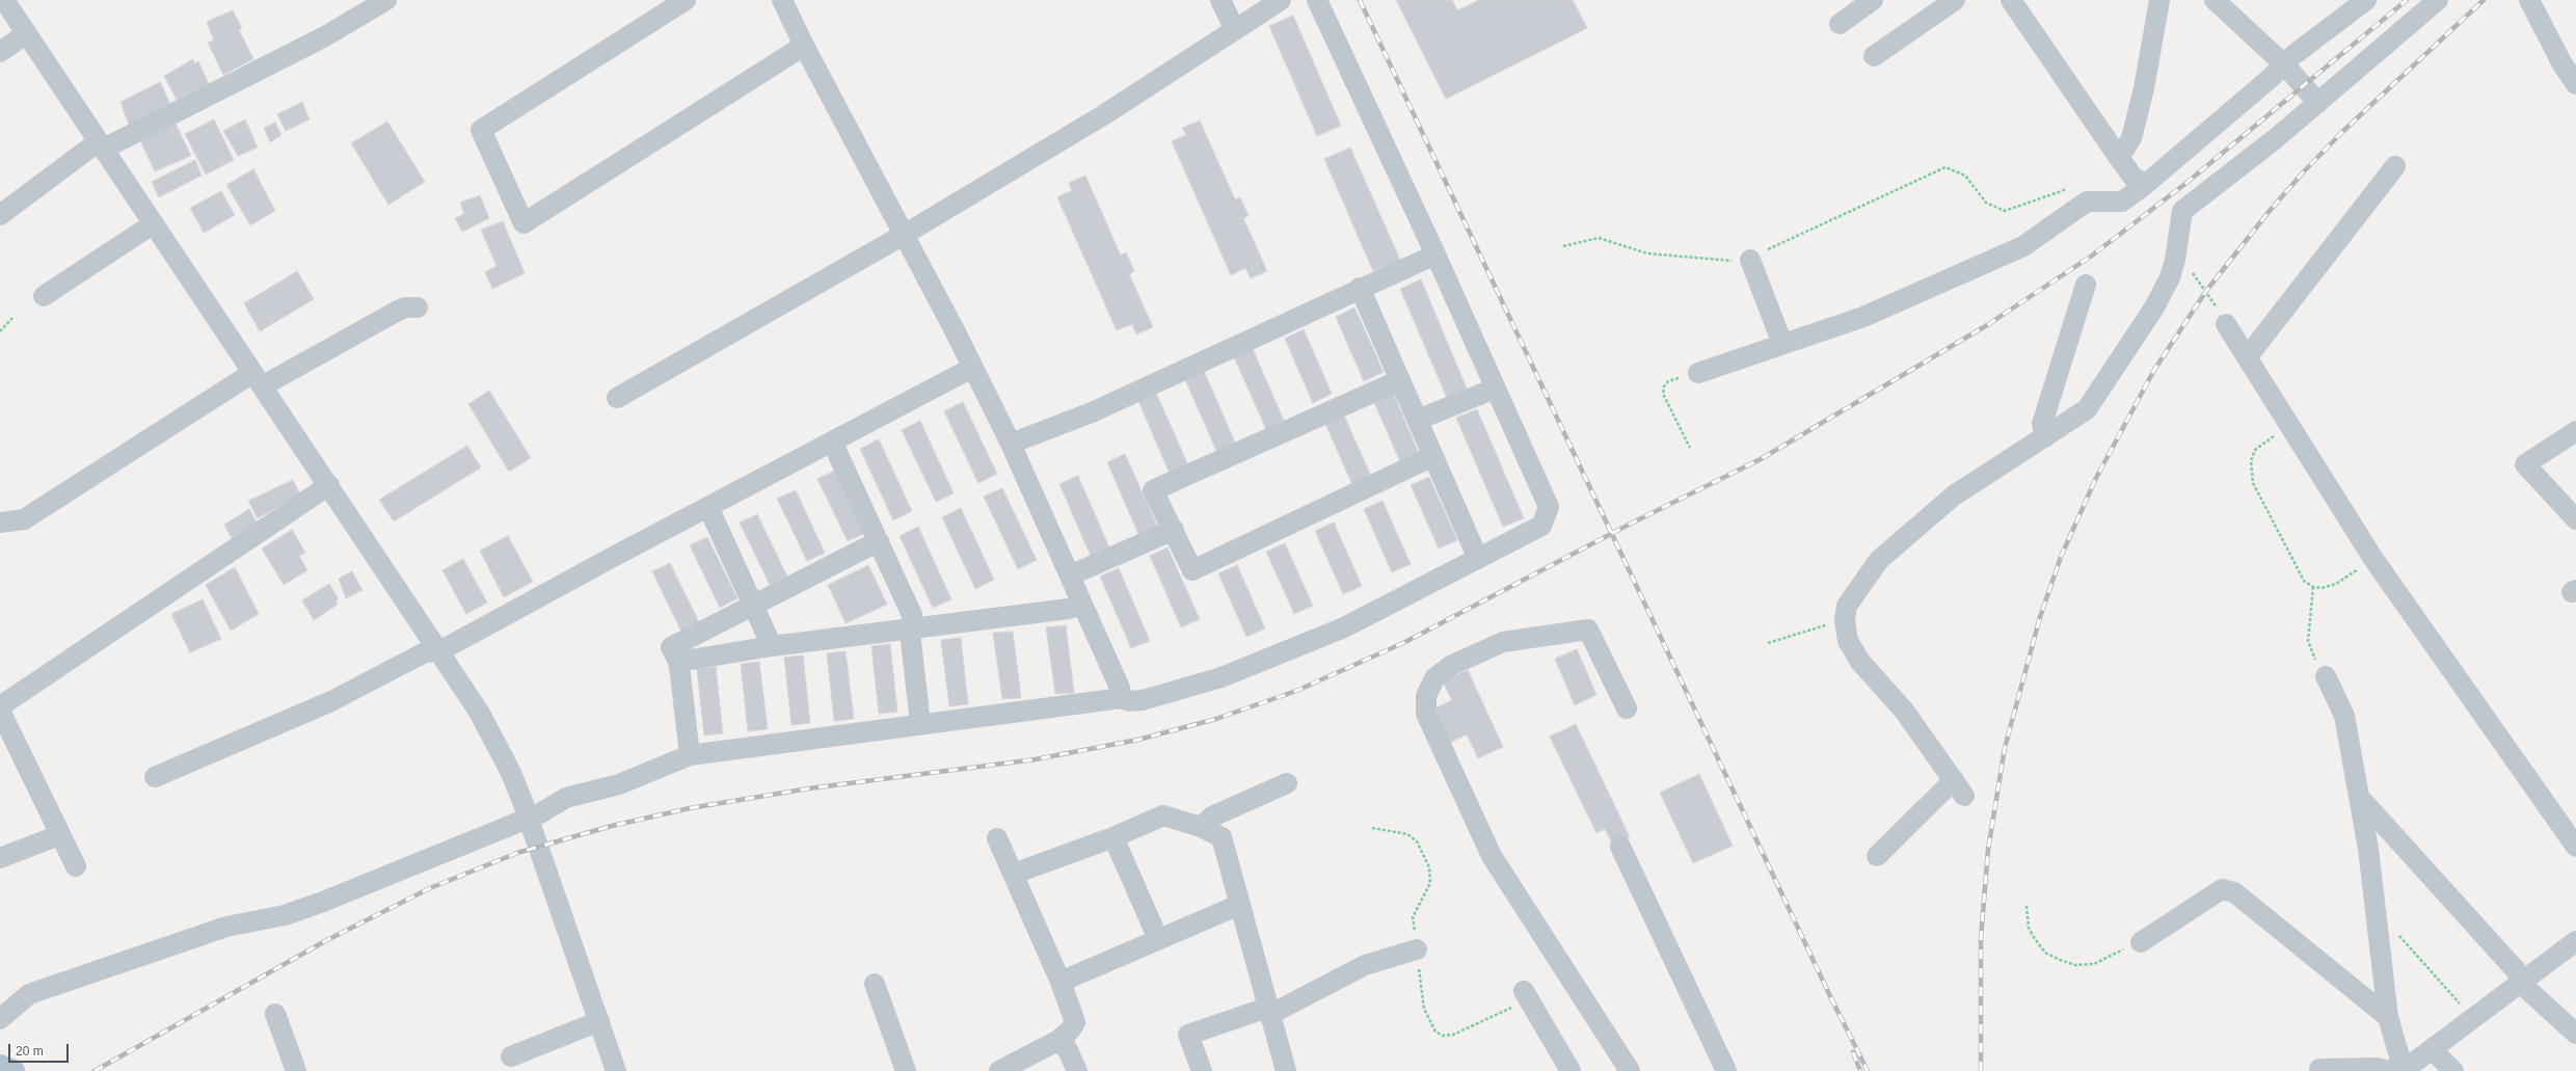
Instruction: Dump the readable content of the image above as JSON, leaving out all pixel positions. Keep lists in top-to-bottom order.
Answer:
{
  "scale_bar": "20 m"
}
